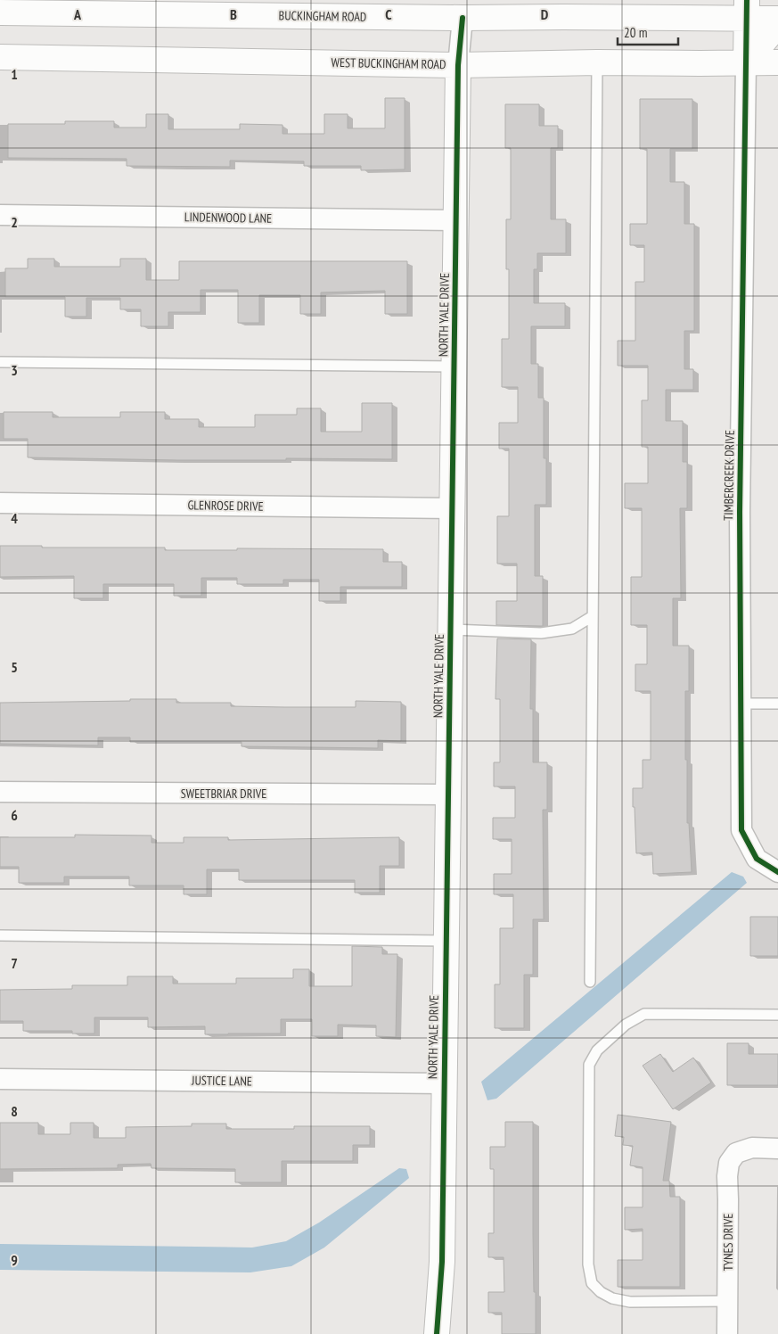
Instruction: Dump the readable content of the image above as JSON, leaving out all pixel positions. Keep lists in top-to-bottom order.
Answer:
{
  "streets": {
    "main road": ["BUCKINGHAM ROAD", "WEST BUCKINGHAM ROAD", "NORTH YALE DRIVE"],
    "street": [
      "LINDENWOOD LANE",
      "TIMBERCREEK DRIVE",
      "GLENROSE DRIVE",
      "SWEETBRIAR DRIVE",
      "JUSTICE LANE",
      "TYNES DRIVE"
    ]
  },
  "crossings": [
    ["BUCKINGHAM ROAD", "NORTH YALE DRIVE"],
    ["WEST BUCKINGHAM ROAD", "NORTH YALE DRIVE"],
    ["WEST BUCKINGHAM ROAD", "TIMBERCREEK DRIVE"],
    ["LINDENWOOD LANE", "NORTH YALE DRIVE"],
    ["NORTH YALE DRIVE", "GLENROSE DRIVE"],
    ["NORTH YALE DRIVE", "SWEETBRIAR DRIVE"],
    ["NORTH YALE DRIVE", "JUSTICE LANE"]
  ],
  "scale_bar": "20 m",
  "grid": {
    "columns": [
      "A",
      "B",
      "C",
      "D"
    ],
    "rows": [
      "1",
      "2",
      "3",
      "4",
      "5",
      "6",
      "7",
      "8",
      "9"
    ]
  }
}
